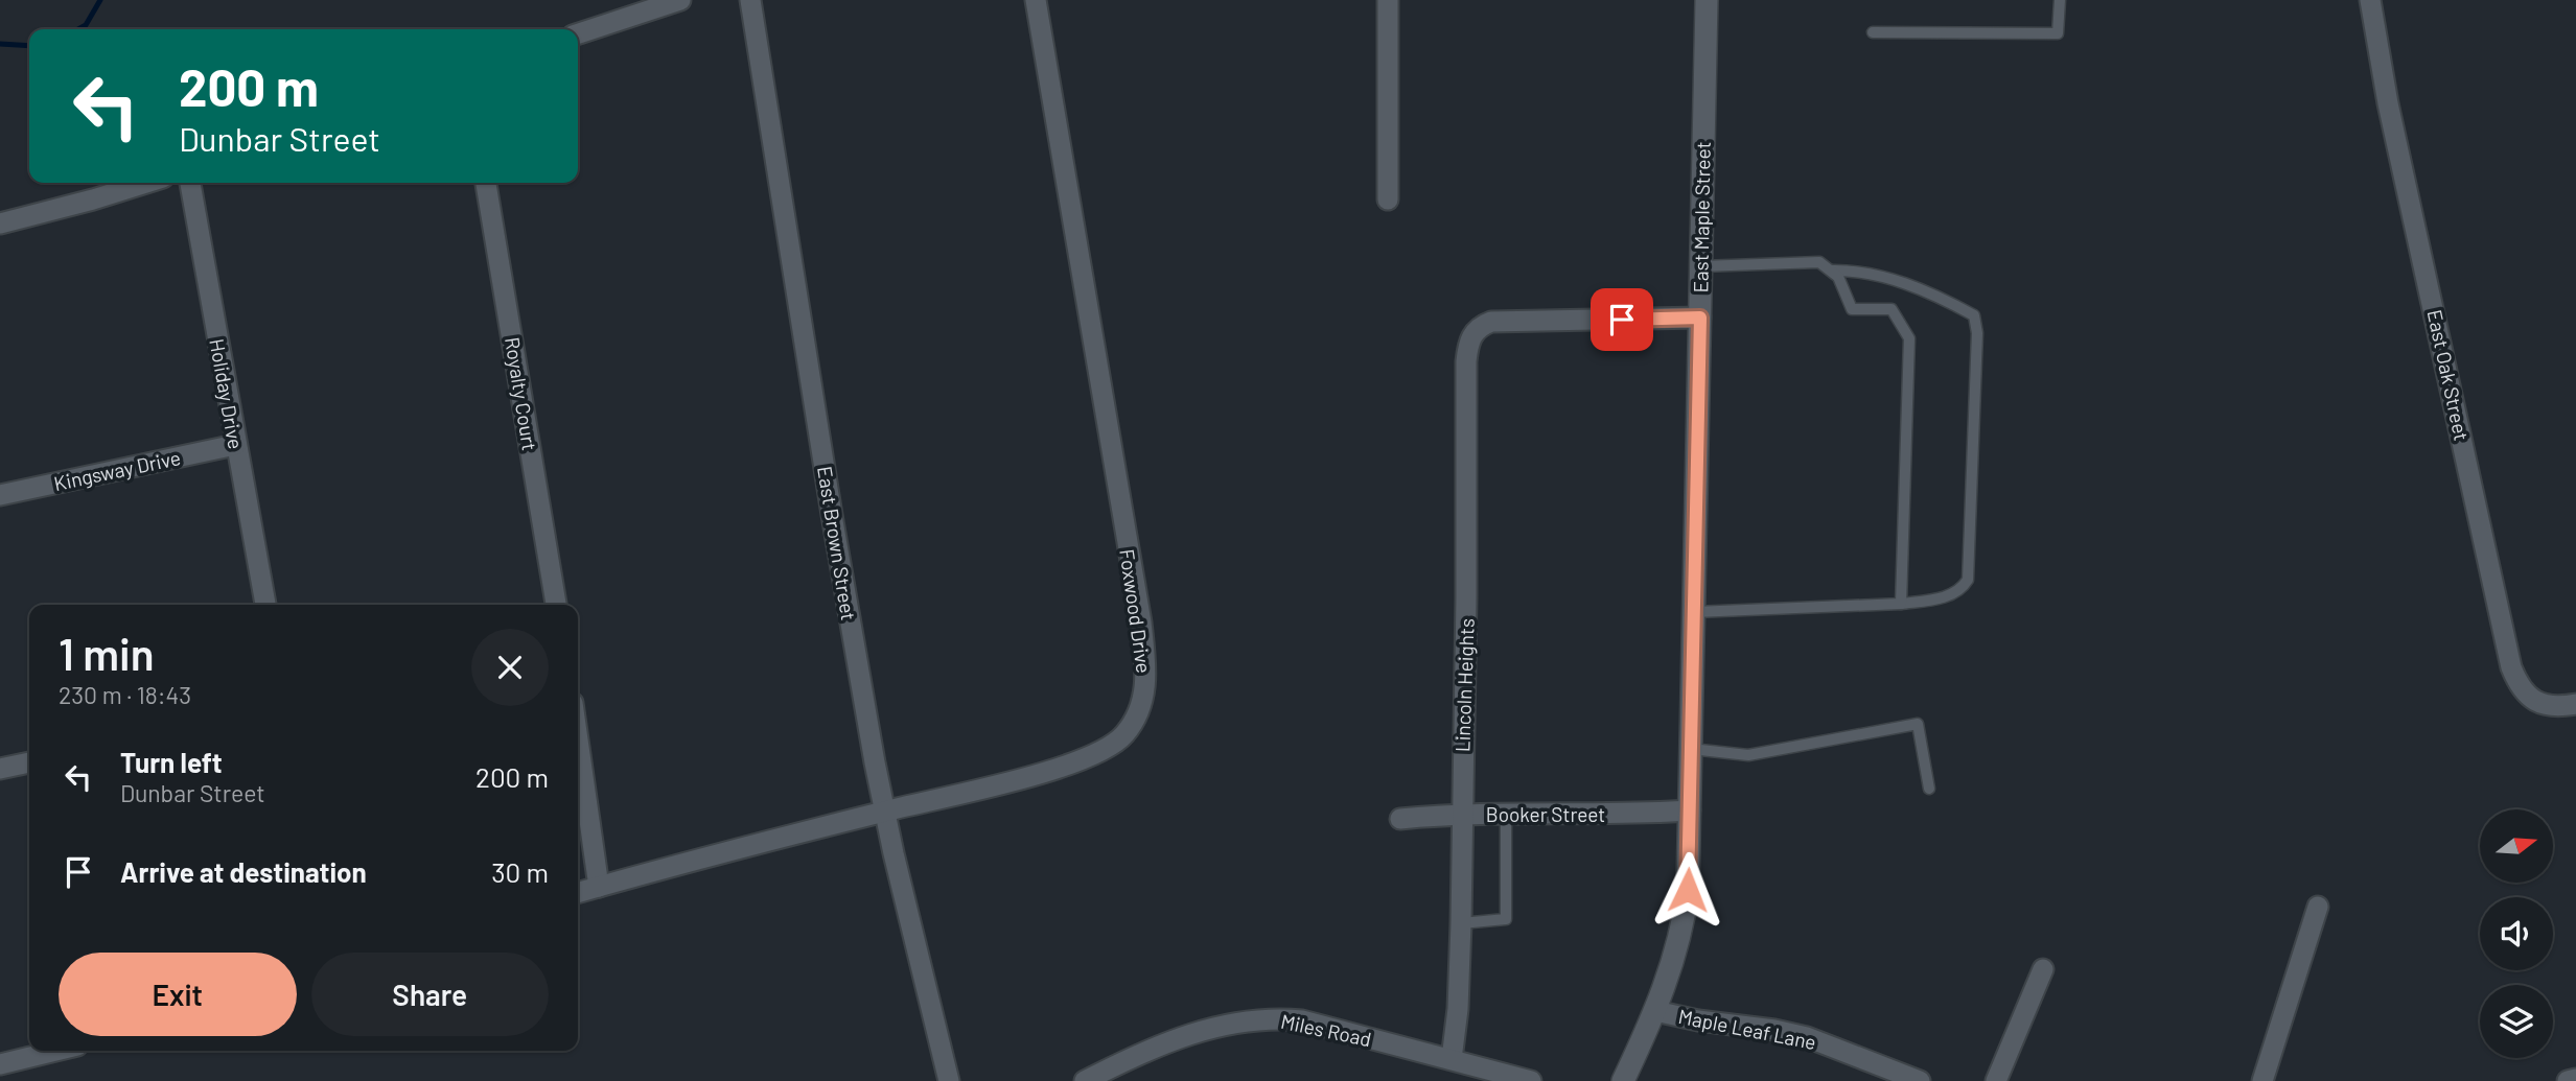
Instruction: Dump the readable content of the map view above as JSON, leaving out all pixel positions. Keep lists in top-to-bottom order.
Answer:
{
  "streets": {
    "main road": ["East Maple Street"],
    "street": [
      "East Oak Street",
      "Holiday Drive",
      "Royalty Court",
      "Kingsway Drive",
      "East Brown Street",
      "Foxwood Drive",
      "Lincoln Heights",
      "Booker Street",
      "Maple Leaf Lane",
      "Miles Road"
    ]
  },
  "crossings": [
    ["East Maple Street", "Lincoln Heights"],
    ["East Maple Street", "Booker Street"],
    ["East Maple Street", "Maple Leaf Lane"],
    ["Holiday Drive", "Kingsway Drive"],
    ["East Brown Street", "Foxwood Drive"],
    ["Lincoln Heights", "Booker Street"],
    ["Lincoln Heights", "Miles Road"]
  ],
  "north": "right",
  "page": {
    "turn": ["200 m", "Dunbar Street"],
    "heading": ["1 min", "230 m · 18:43"],
    "list": [
      {
        "name": "Turn left",
        "note": "Dunbar Street",
        "value": "200 m"
      },
      {
        "name": "Arrive at destination",
        "value": "30 m"
      }
    ],
    "buttons": ["Exit", "Share"]
  }
}
